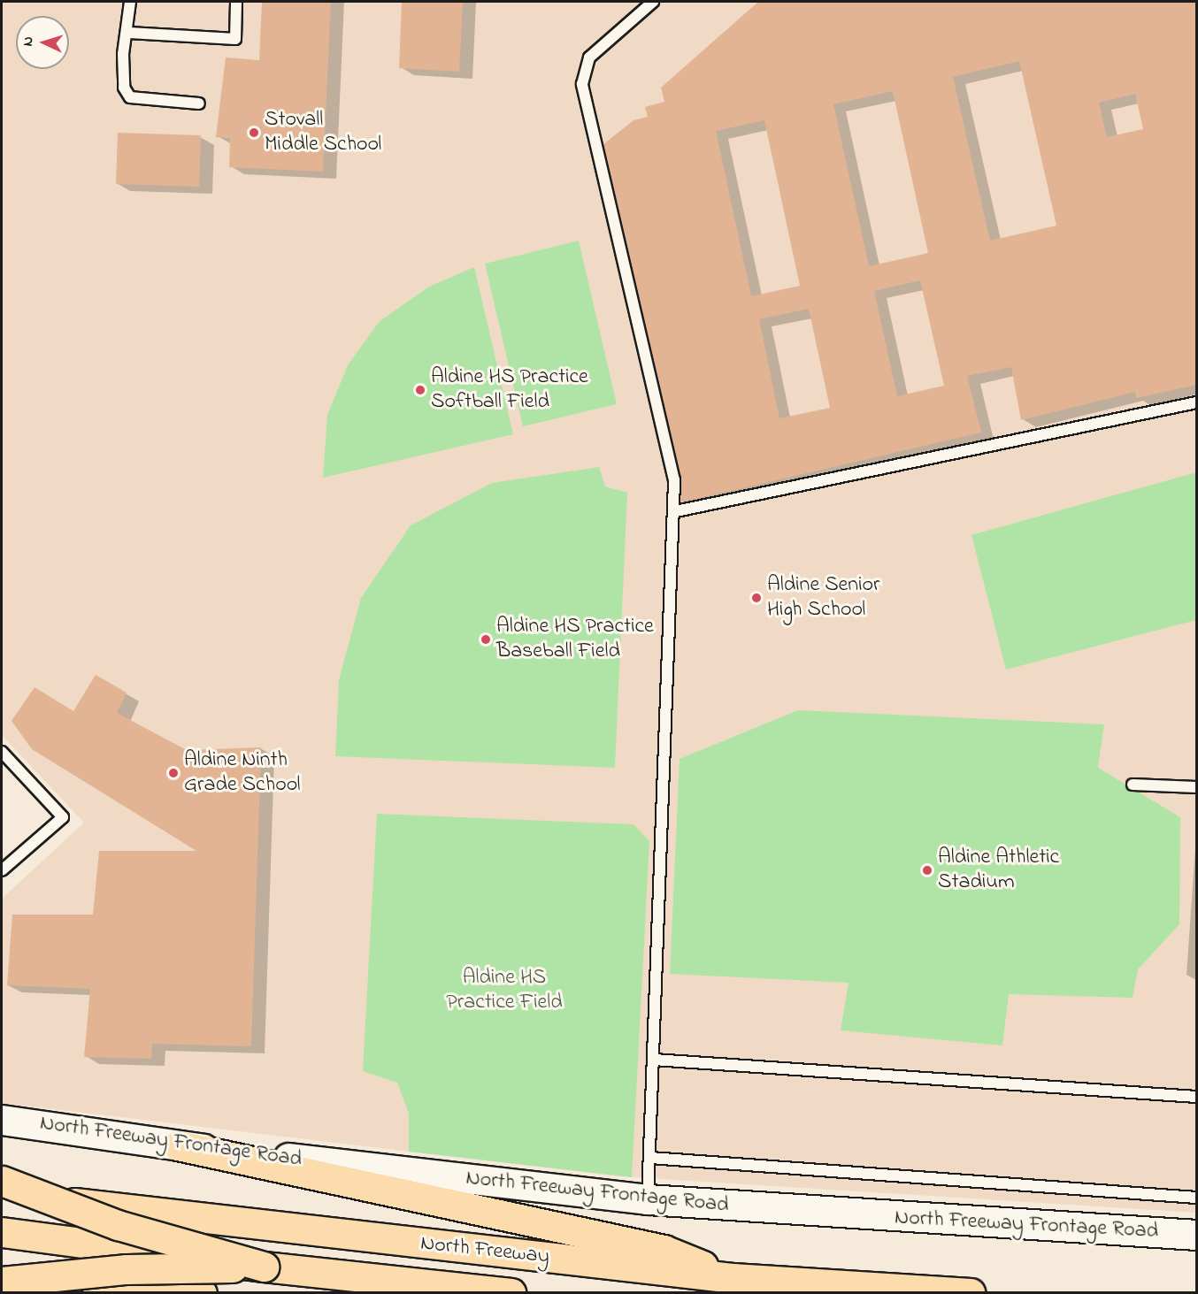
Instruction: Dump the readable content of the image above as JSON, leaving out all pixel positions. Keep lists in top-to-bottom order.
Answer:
{
  "streets": {
    "highway": ["North Freeway"],
    "main road": ["North Freeway Frontage Road"]
  },
  "parks": ["Aldine HS Practice Field"],
  "places": [
    "Stovall Middle School",
    "Aldine HS Practice Softball Field",
    "Aldine Senior High School",
    "Aldine HS Practice Baseball Field",
    "Aldine Ninth Grade School",
    "Aldine Athletic Stadium"
  ],
  "north": "left"
}
